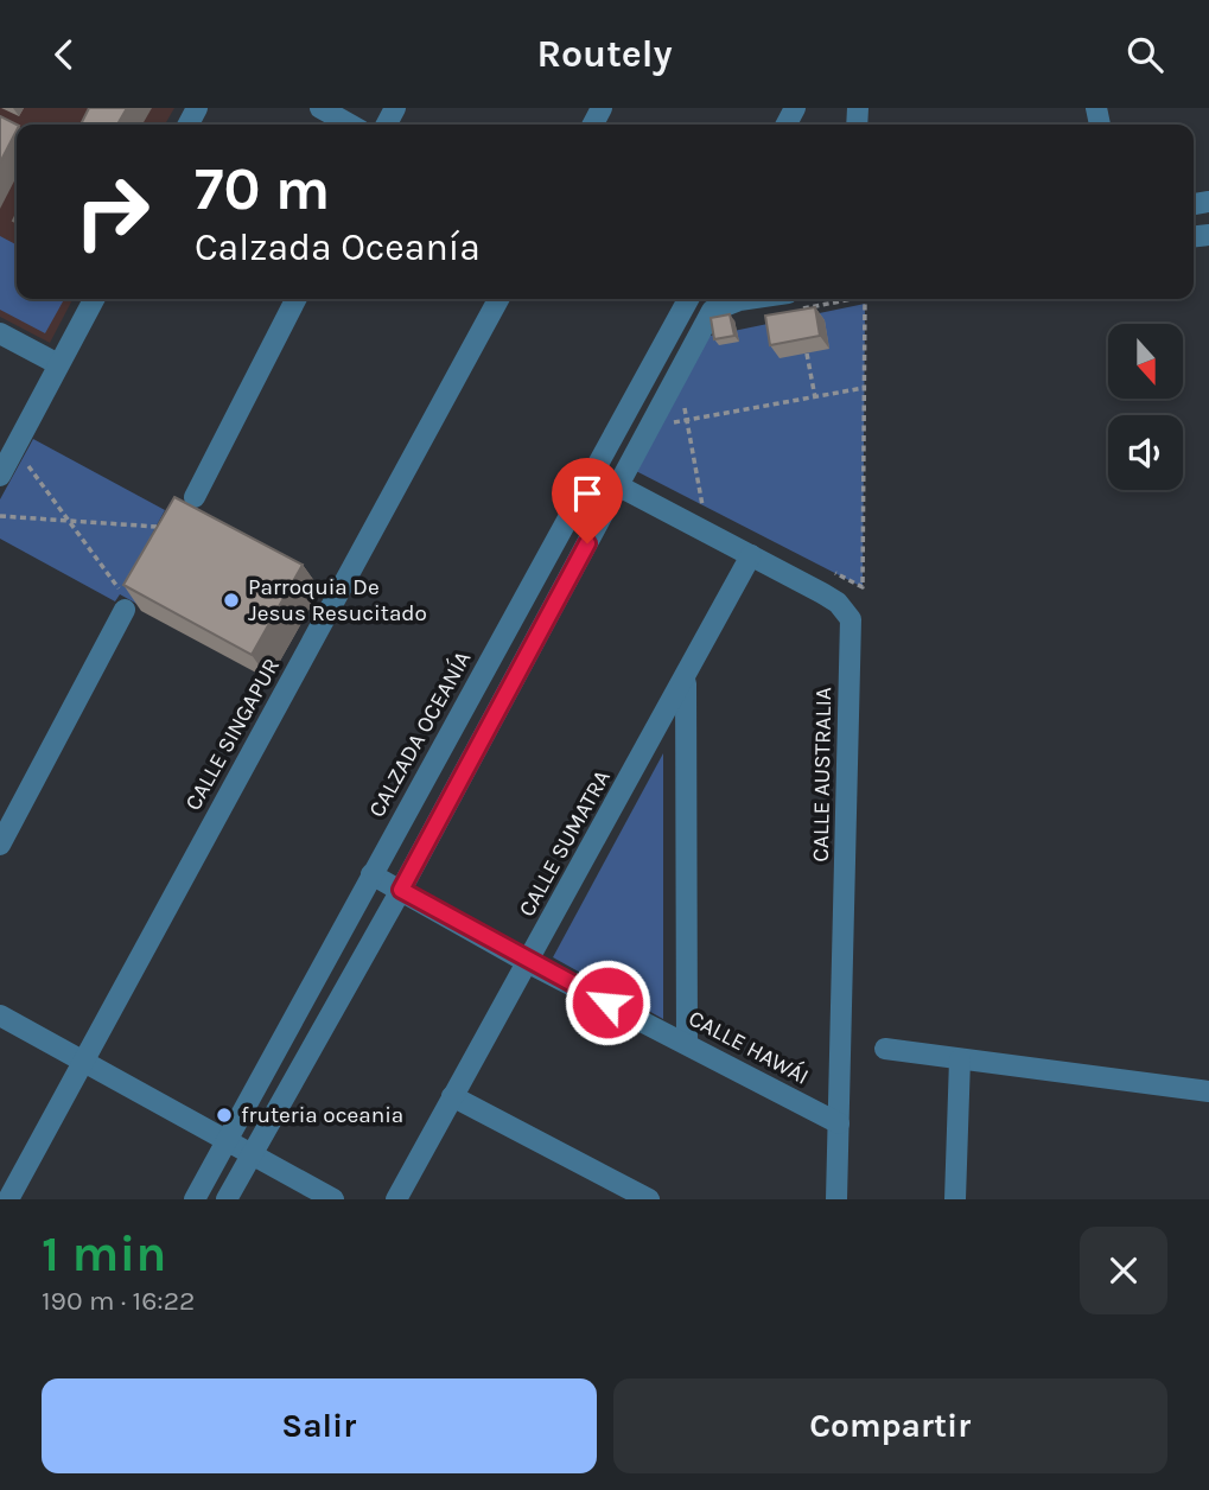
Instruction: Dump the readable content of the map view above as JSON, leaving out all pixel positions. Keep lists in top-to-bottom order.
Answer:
{
  "streets": {
    "street": [
      "CALLE SINGAPUR",
      "CALZADA OCEANÍA",
      "CALLE AUSTRALIA",
      "CALLE SUMATRA",
      "CALLE HAWÁI"
    ]
  },
  "crossings": [
    ["CALZADA OCEANÍA", "CALLE HAWÁI"],
    ["CALLE AUSTRALIA", "CALLE SUMATRA"],
    ["CALLE AUSTRALIA", "CALLE HAWÁI"],
    ["CALLE SUMATRA", "CALLE HAWÁI"]
  ],
  "places": ["Parroquia De Jesus Resucitado", "fruteria oceania"],
  "north": "bottom",
  "page": {
    "header": "Routely",
    "turn": ["70 m", "Calzada Oceanía"],
    "heading": ["1 min", "190 m · 16:22"],
    "buttons": ["Salir", "Compartir"]
  }
}
